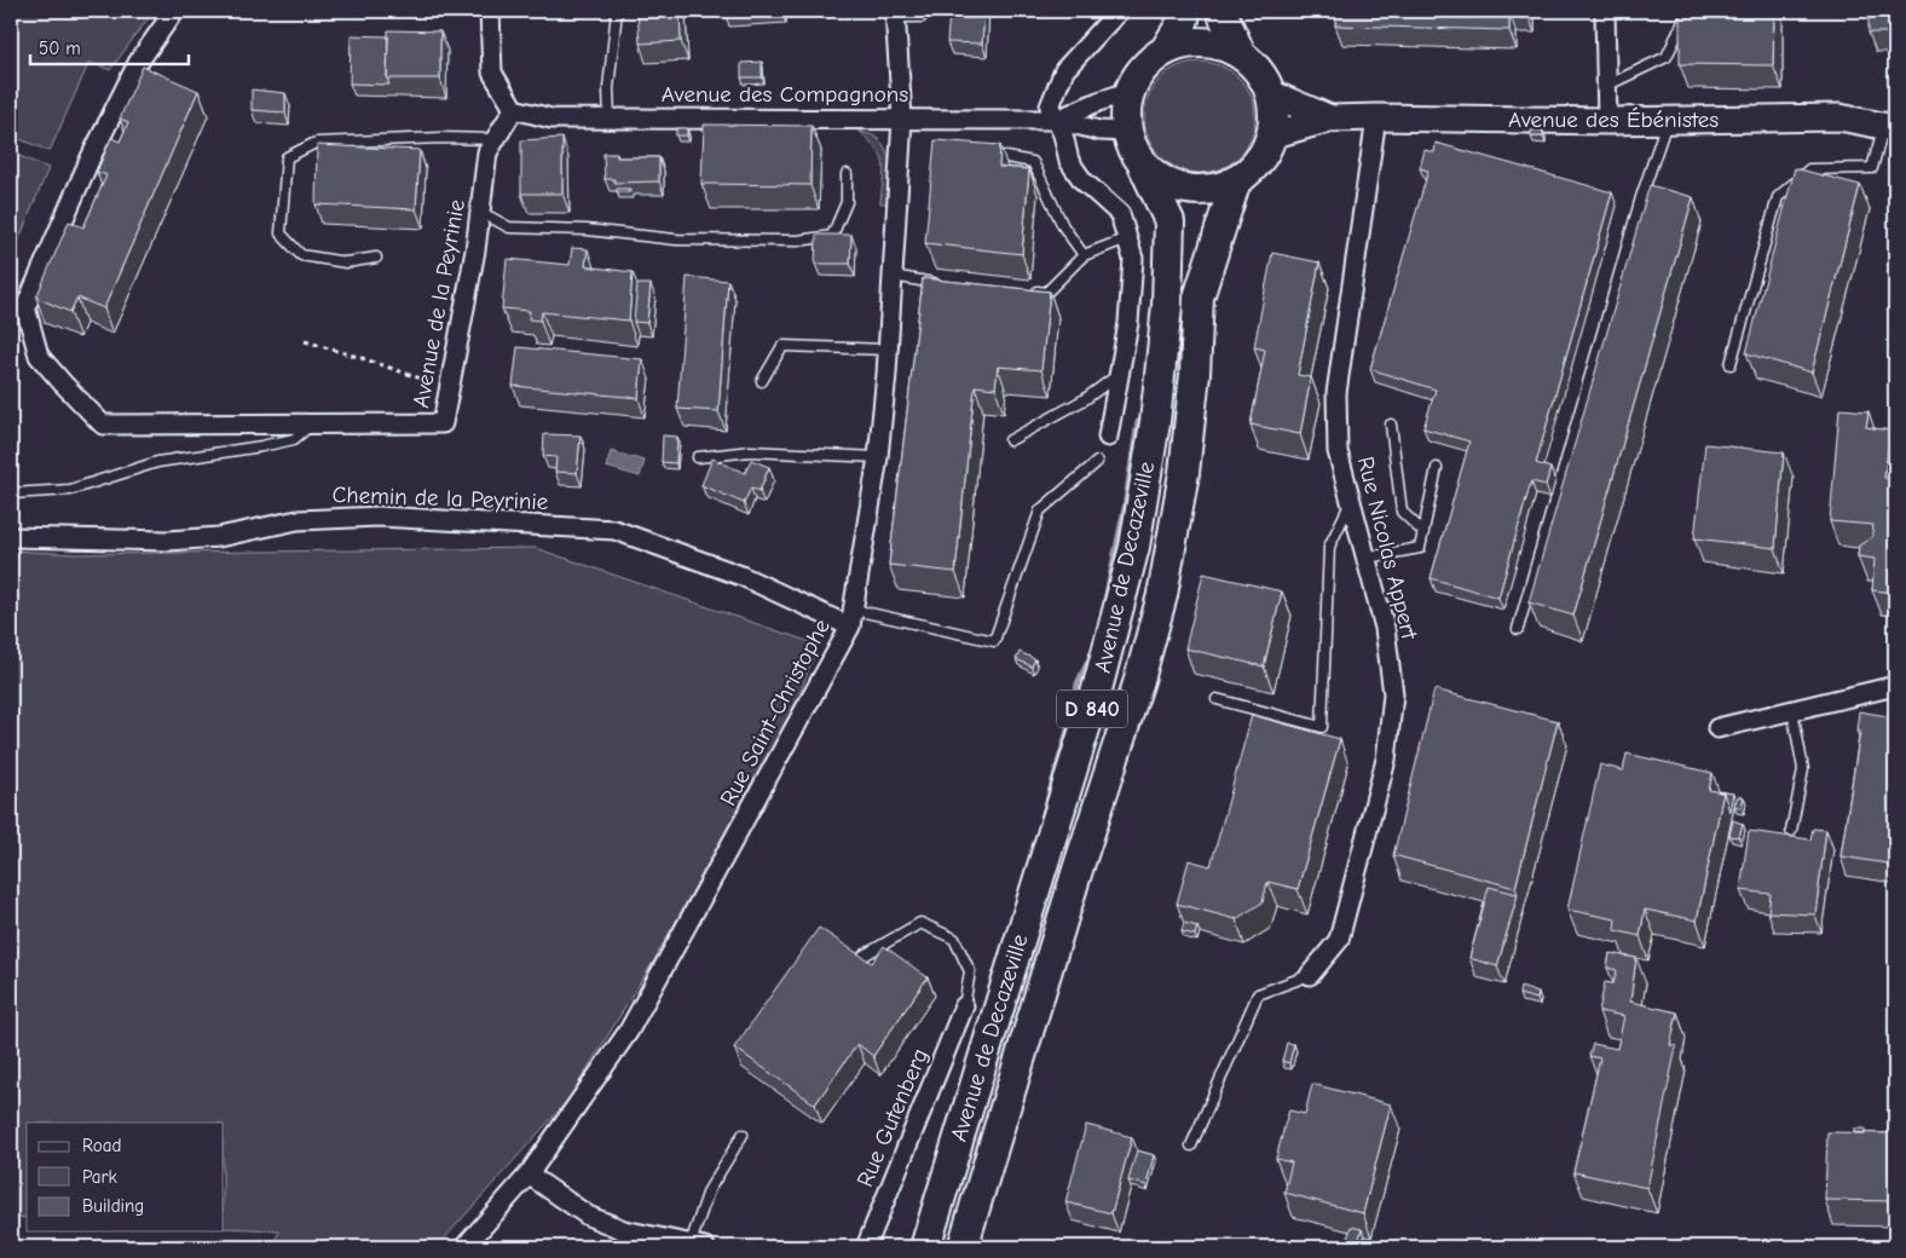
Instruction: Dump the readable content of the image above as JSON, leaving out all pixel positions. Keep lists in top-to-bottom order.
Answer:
{
  "streets": {
    "main road": ["Avenue de Decazeville", "D 840"],
    "street": [
      "Avenue des Compagnons",
      "Avenue des Ébénistes",
      "Avenue de la Peyrinie",
      "Chemin de la Peyrinie",
      "Rue Nicolas Appert",
      "Rue Saint-Christophe",
      "Rue Gutenberg"
    ]
  },
  "crossings": [
    ["Avenue des Compagnons", "Avenue des Ébénistes"],
    ["Avenue des Compagnons", "Avenue de la Peyrinie"],
    ["Avenue des Compagnons", "Avenue de Decazeville"],
    ["Avenue des Compagnons", "Rue Saint-Christophe"],
    ["Avenue des Ébénistes", "Rue Nicolas Appert"],
    ["Avenue des Ébénistes", "Avenue de Decazeville"],
    ["Chemin de la Peyrinie", "Rue Saint-Christophe"]
  ],
  "legend": ["Road", "Park", "Building"],
  "scale_bar": "50 m"
}
